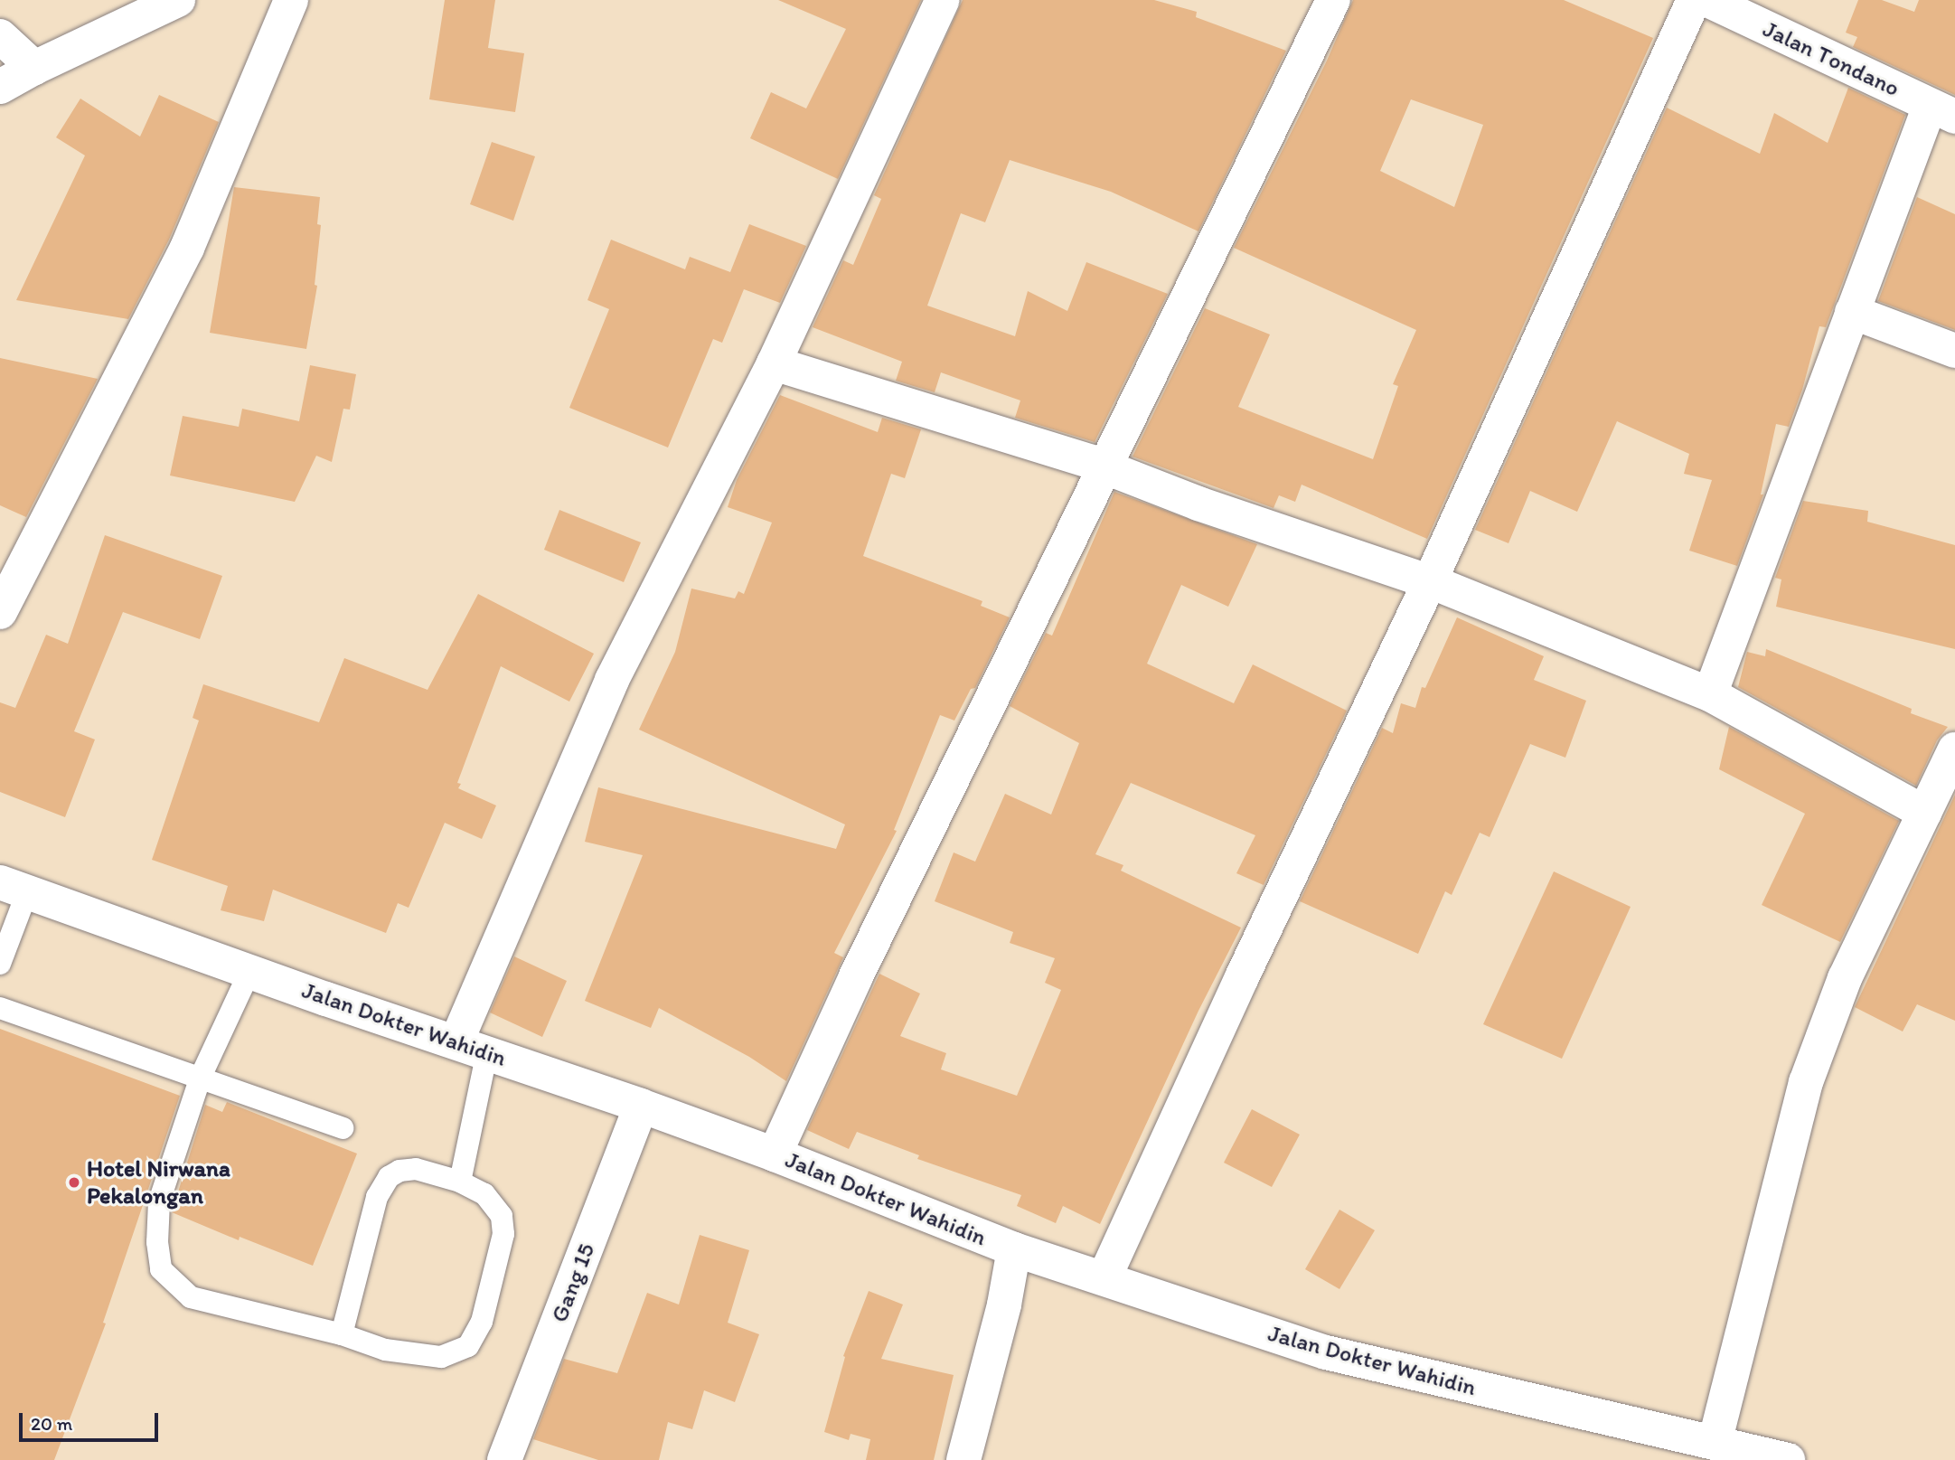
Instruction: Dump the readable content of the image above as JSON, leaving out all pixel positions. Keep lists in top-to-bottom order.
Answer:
{
  "streets": {
    "street": ["Jalan Tondano", "Jalan Dokter Wahidin", "Gang 15"]
  },
  "crossings": [
    ["Jalan Dokter Wahidin", "Gang 15"]
  ],
  "places": ["Hotel Nirwana Pekalongan"],
  "scale_bar": "20 m"
}
